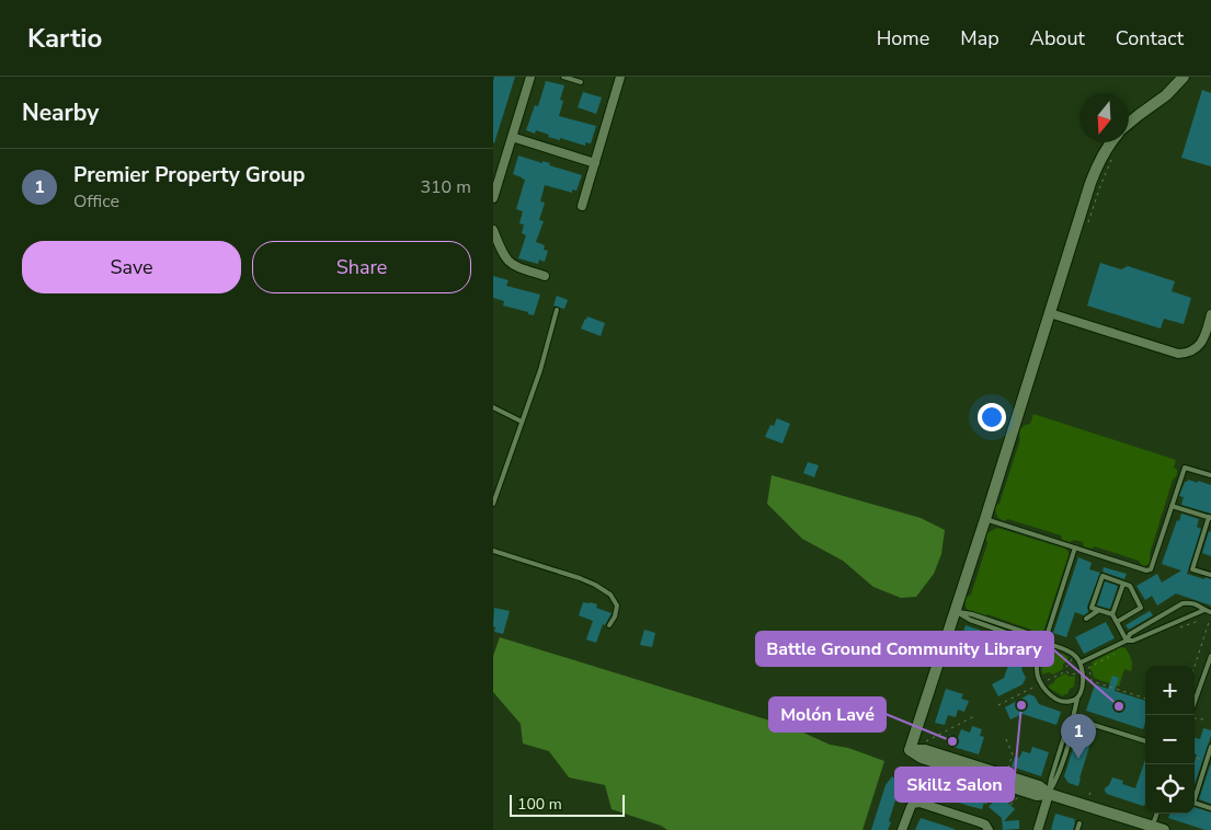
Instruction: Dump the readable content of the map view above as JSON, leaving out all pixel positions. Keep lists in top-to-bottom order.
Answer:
{
  "places": ["Skillz Salon", "Battle Ground Community Library", "Molón Lavé"],
  "scale_bar": "100 m",
  "north": "bottom",
  "page": {
    "header": "Kartio",
    "nav": [
      "Home",
      "Map",
      "About",
      "Contact"
    ],
    "heading": "Nearby",
    "list": [
      {
        "mark": "1",
        "name": "Premier Property Group",
        "note": "Office",
        "value": "310 m"
      }
    ],
    "buttons": ["Save", "Share"],
    "map_buttons": ["+", "−"],
    "pins": "1",
    "scale": "100 m"
  }
}
